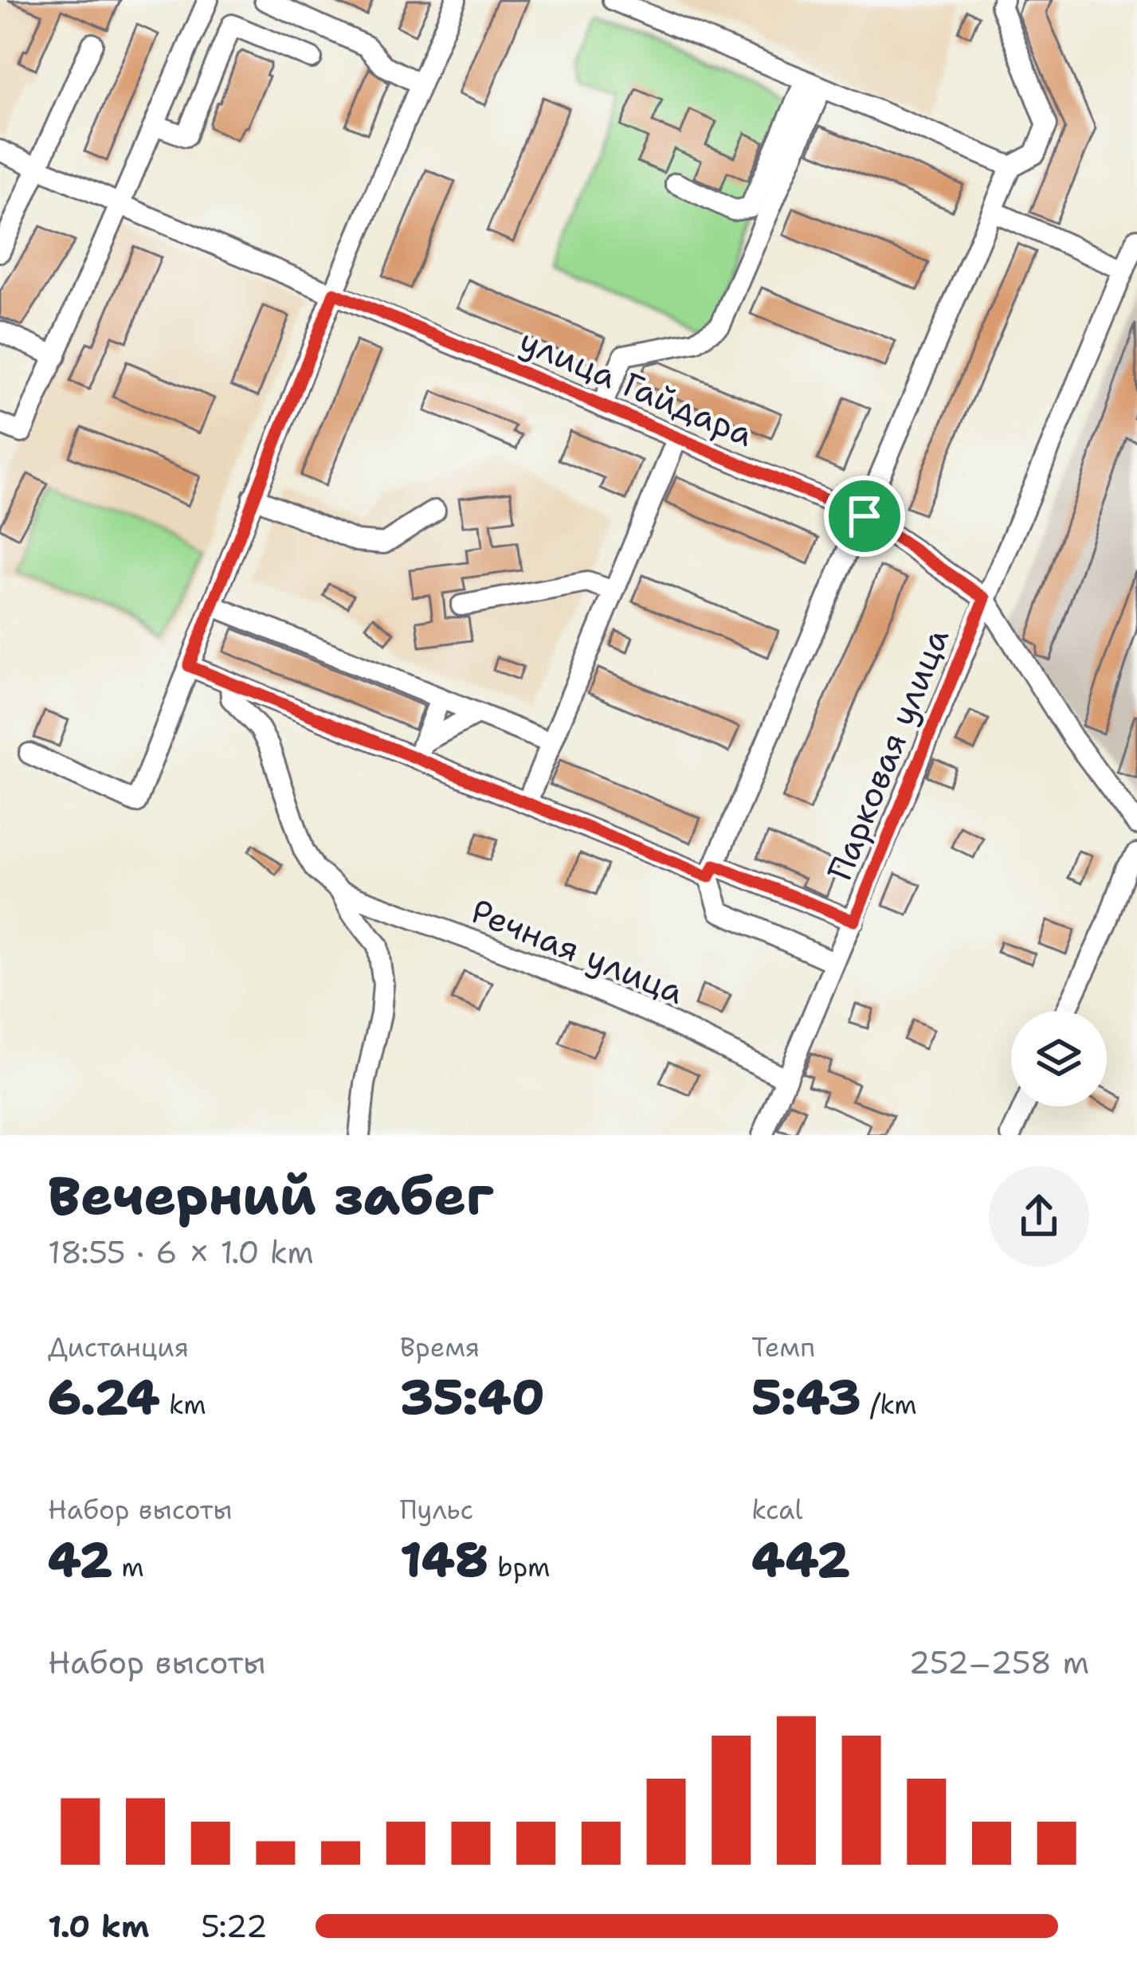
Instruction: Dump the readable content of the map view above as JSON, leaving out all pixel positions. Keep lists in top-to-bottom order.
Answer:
{
  "streets": {
    "street": ["улица Гайдара", "Парковая улица", "Речная улица"]
  },
  "crossings": [
    ["улица Гайдара", "Парковая улица"],
    ["Парковая улица", "Речная улица"]
  ],
  "page": {
    "heading": ["Вечерний забег", "18:55 · 6 × 1.0 km"],
    "stats": [
      ["Дистанция", "6.24 km"],
      ["Время", "35:40"],
      ["Темп", "5:43 /km"],
      ["Набор высоты", "42 m"],
      ["Пульс", "148 bpm"],
      ["kcal", "442"]
    ],
    "chart": ["Набор высоты", "252–258 m"],
    "list": [
      {
        "name": "1.0 km",
        "note": "5:22"
      }
    ]
  }
}
